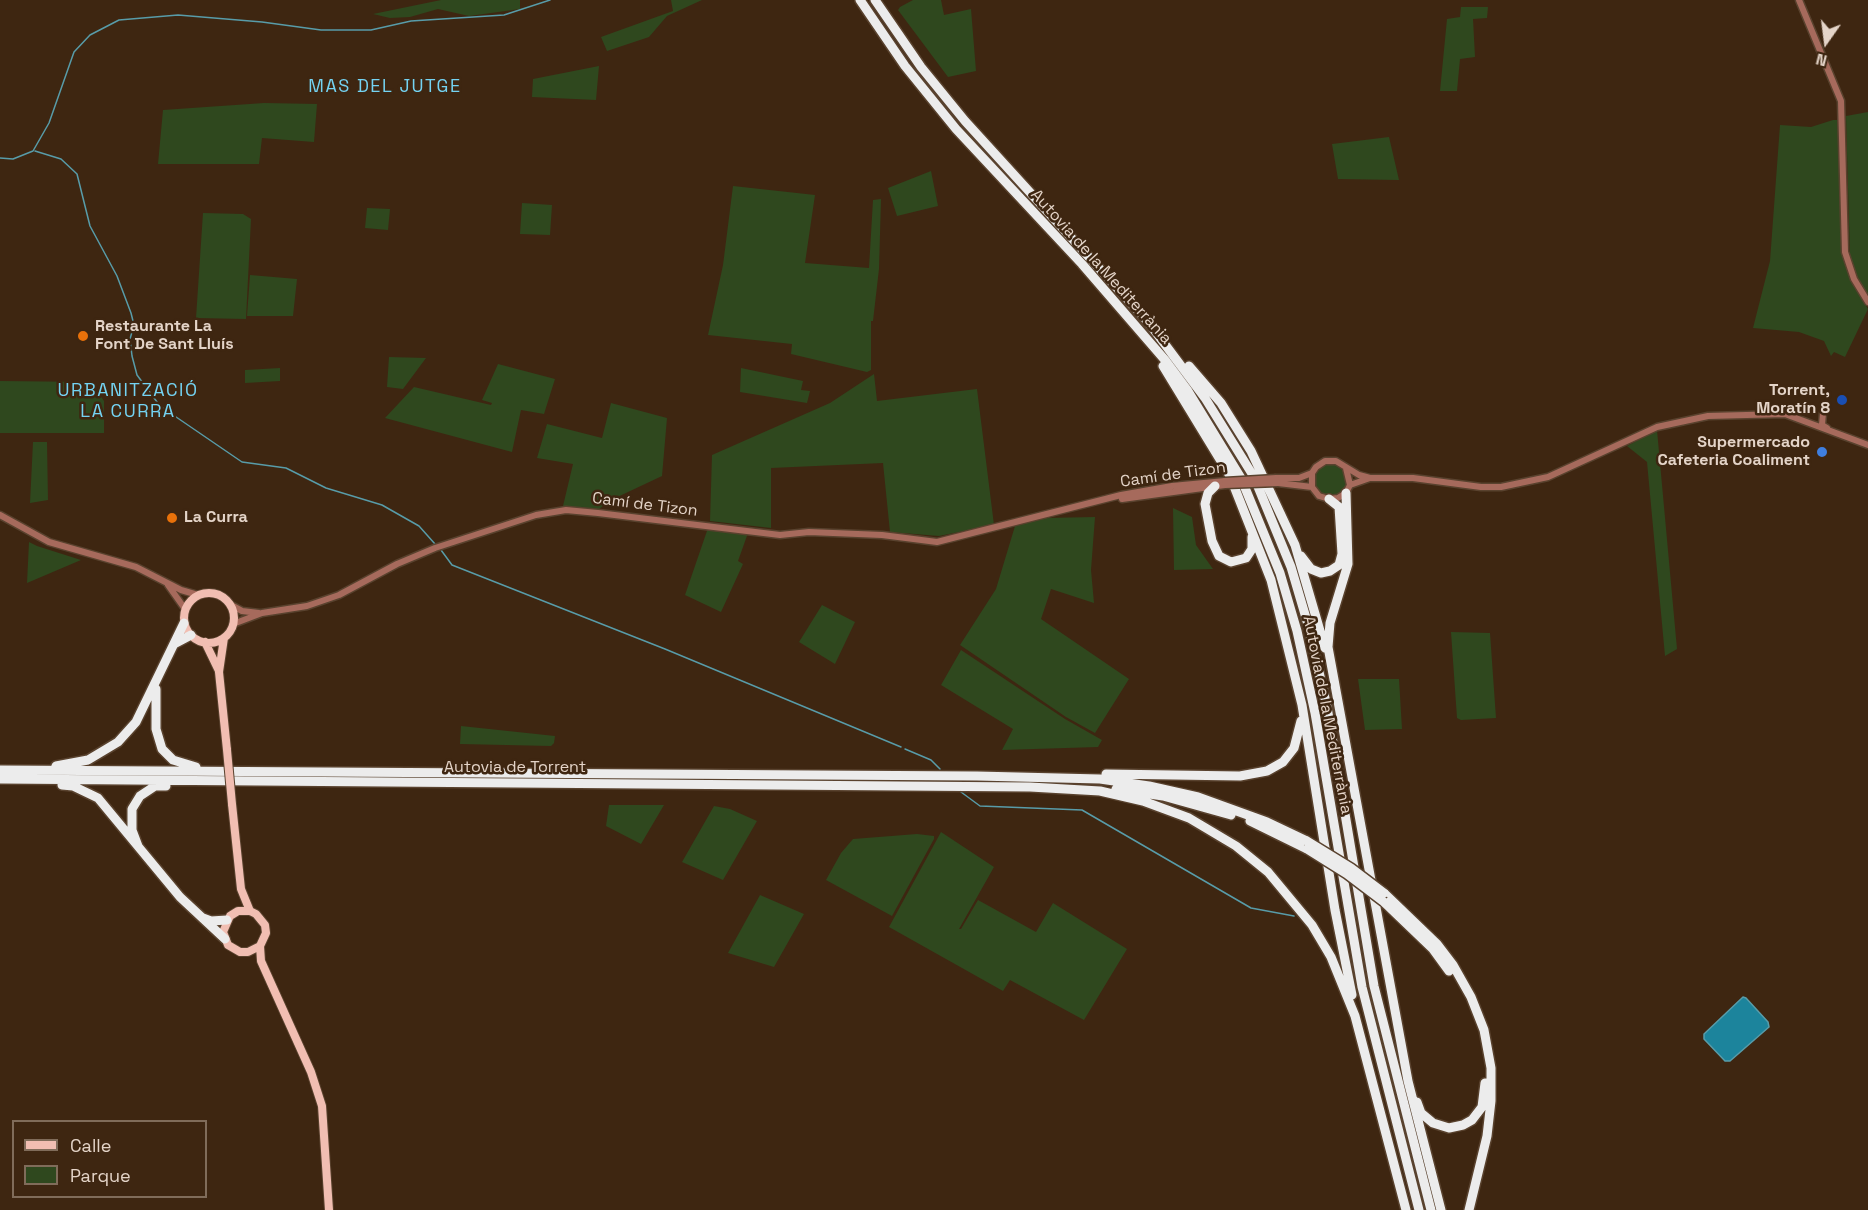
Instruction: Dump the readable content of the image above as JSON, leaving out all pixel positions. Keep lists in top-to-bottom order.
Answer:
{
  "streets": {
    "highway": ["Autovia de la Mediterrània", "Autovia de Torrent"],
    "street": ["Camí de Tizon"]
  },
  "districts": ["MAS DEL JUTGE", "URBANITZACIÓ LA CURRA"],
  "places": [
    "Restaurante La Font De Sant Lluís",
    "Torrent, Moratín 8",
    "Supermercado Cafeteria Coaliment",
    "La Curra"
  ],
  "legend": ["Calle", "Parque"],
  "north": "bottom"
}
